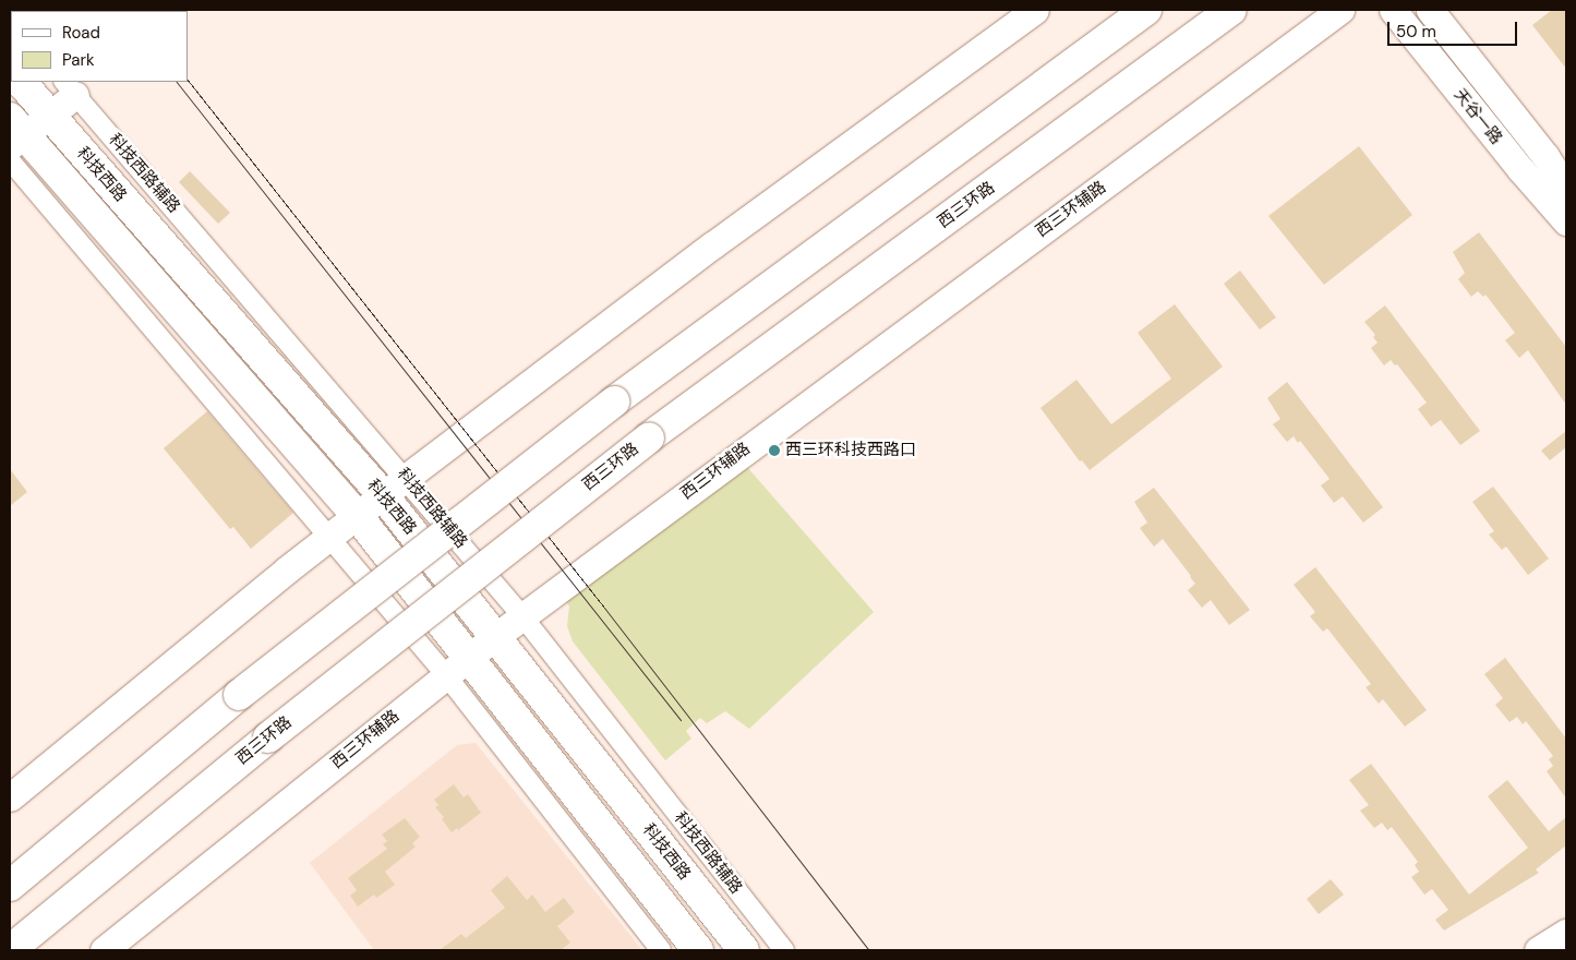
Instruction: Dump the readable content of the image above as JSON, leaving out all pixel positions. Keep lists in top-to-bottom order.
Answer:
{
  "streets": {
    "main road": [
      "天谷一路",
      "科技西路",
      "西三环路",
      "西三环辅路"
    ],
    "street": ["科技西路辅路"]
  },
  "crossings": [
    ["科技西路辅路", "西三环辅路"],
    ["科技西路", "西三环辅路"]
  ],
  "places": ["西三环科技西路口"],
  "legend": ["Road", "Park"],
  "scale_bar": "50 m"
}
